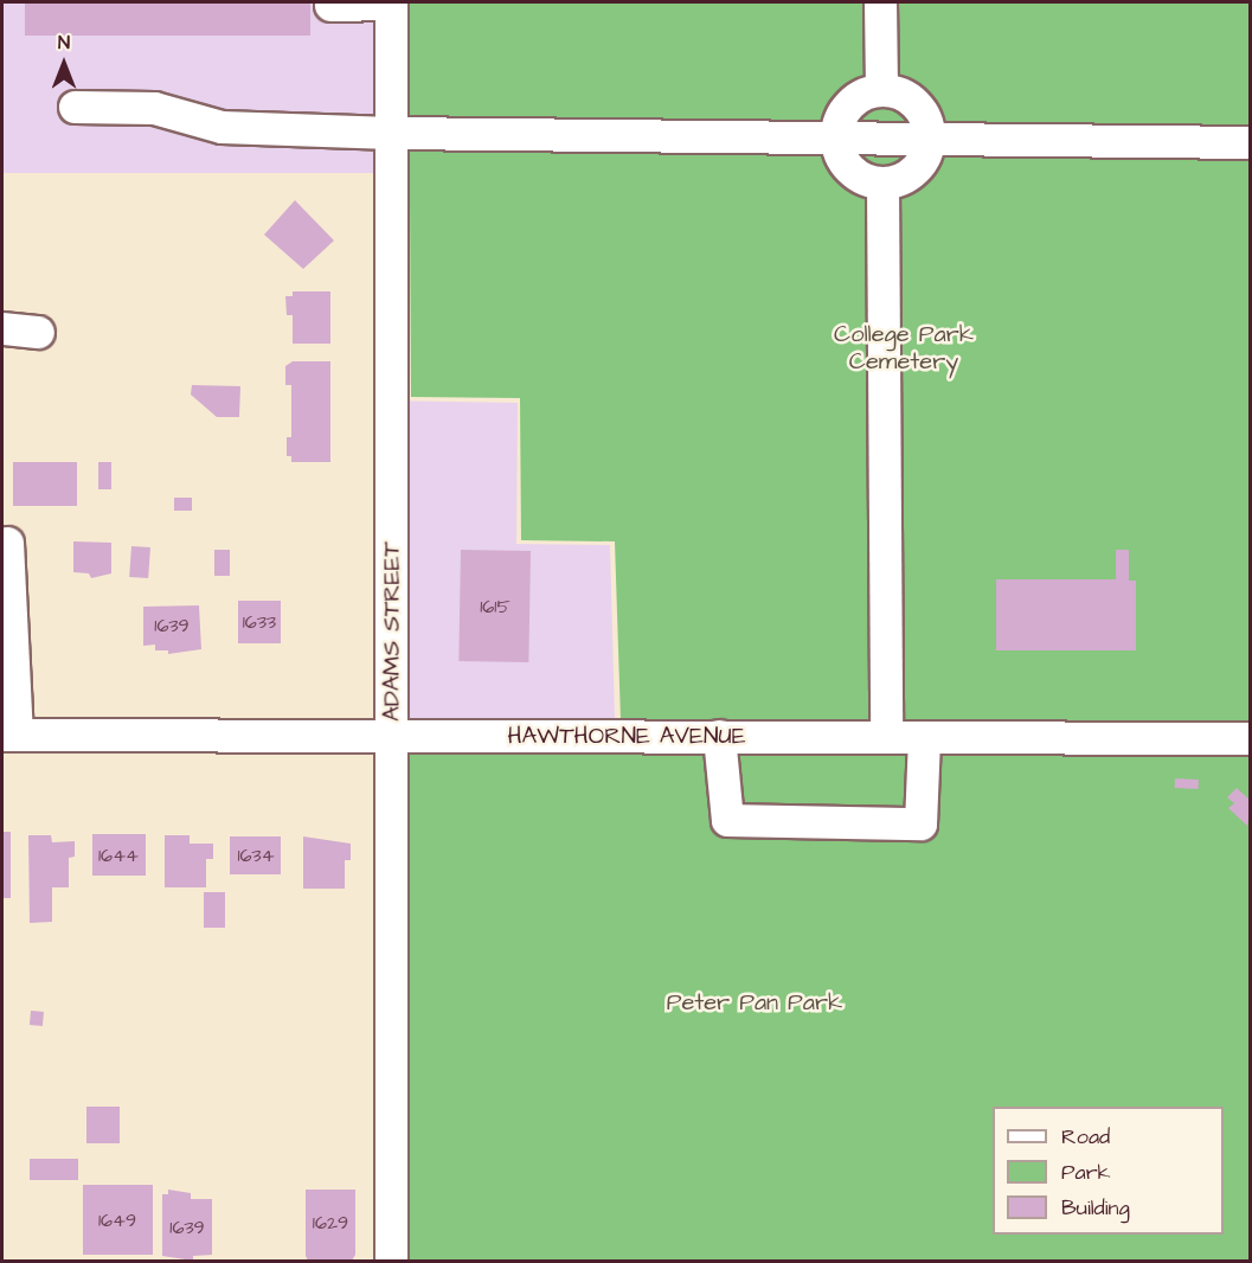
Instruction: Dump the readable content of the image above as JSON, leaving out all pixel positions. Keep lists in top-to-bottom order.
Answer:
{
  "streets": {
    "street": ["ADAMS STREET", "HAWTHORNE AVENUE"]
  },
  "crossings": [
    ["ADAMS STREET", "HAWTHORNE AVENUE"]
  ],
  "parks": ["College Park Cemetery", "Peter Pan Park"],
  "house_numbers": [
    "1615",
    "1633",
    "1639",
    "1644",
    "1634",
    "1649",
    "1629",
    "1639"
  ],
  "legend": ["Road", "Park", "Building"],
  "north": "top"
}
